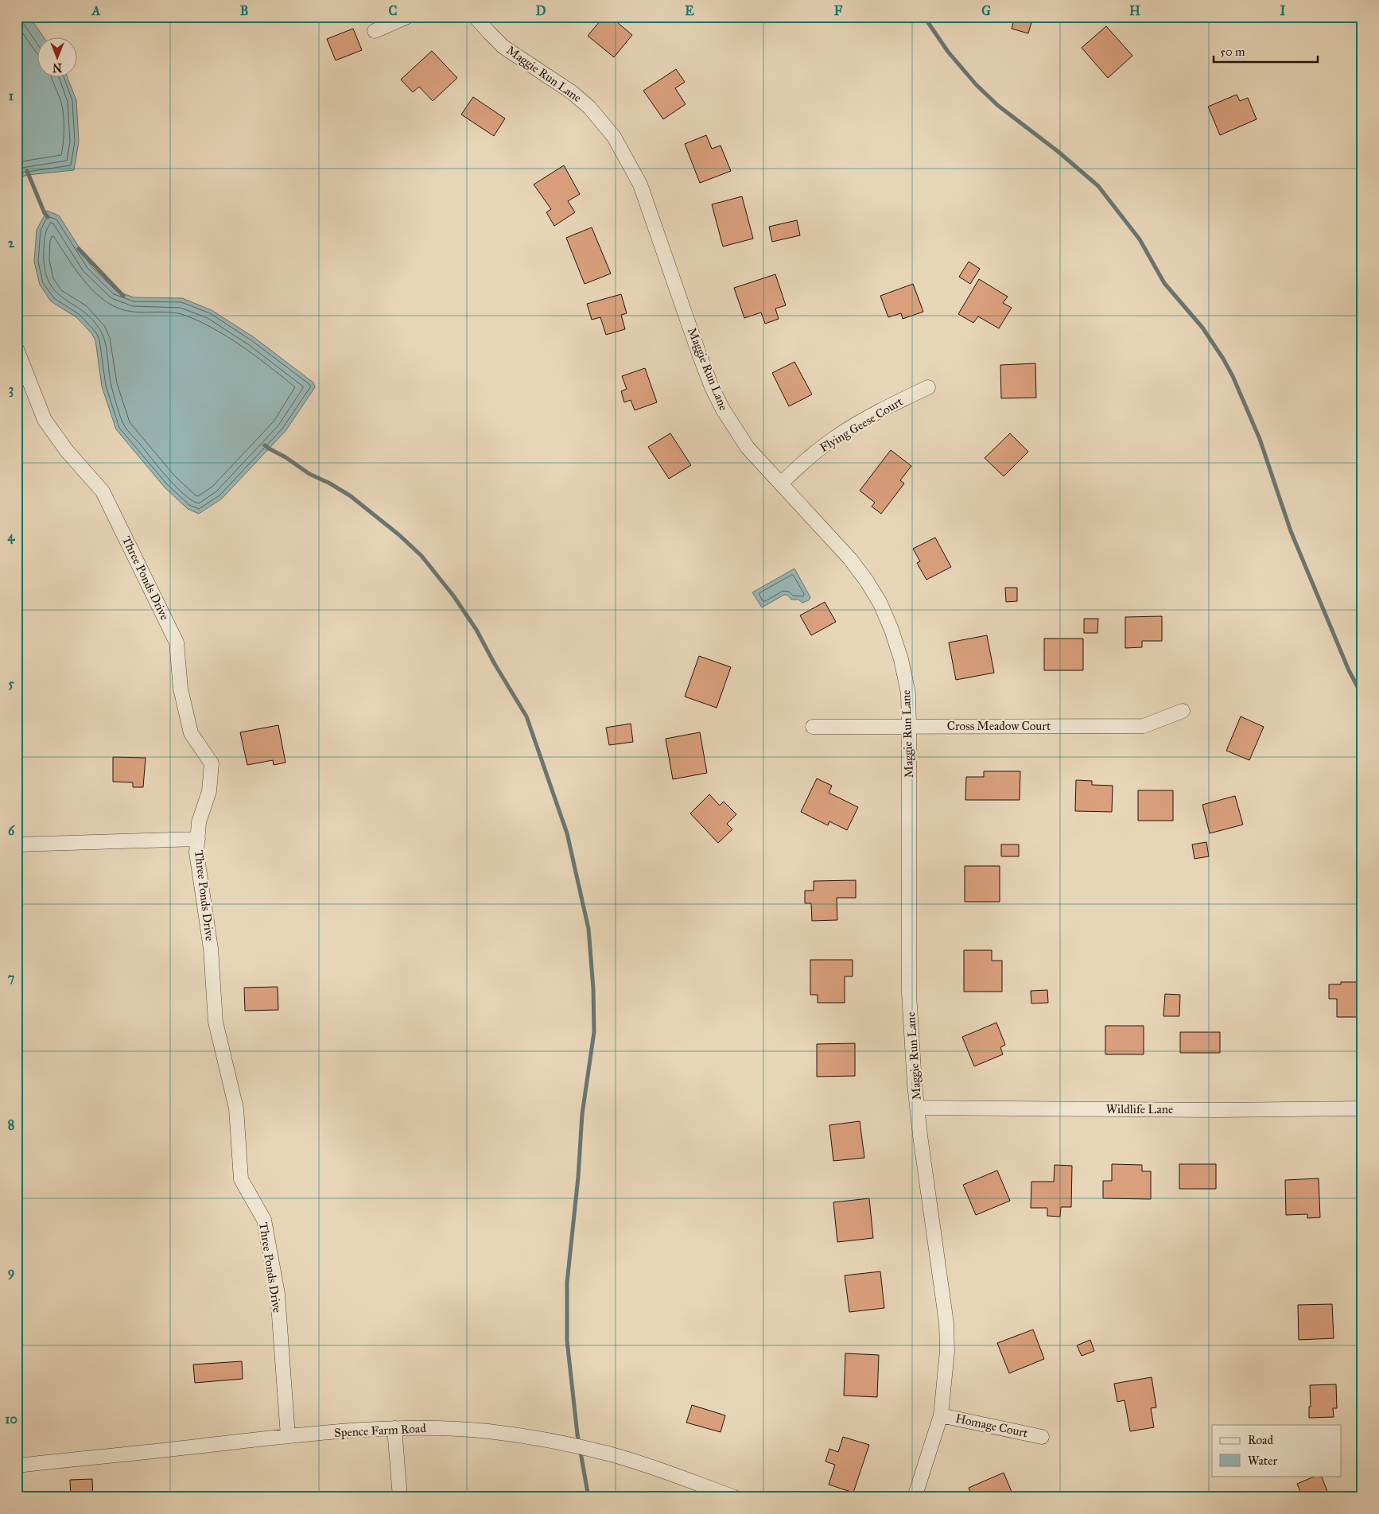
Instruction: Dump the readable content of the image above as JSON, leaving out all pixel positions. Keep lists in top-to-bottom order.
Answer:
{
  "streets": {
    "street": [
      "Maggie Run Lane",
      "Flying Geese Court",
      "Three Ponds Drive",
      "Cross Meadow Court",
      "Wildlife Lane",
      "Homage Court",
      "Spence Farm Road"
    ]
  },
  "crossings": [
    ["Maggie Run Lane", "Flying Geese Court"],
    ["Maggie Run Lane", "Cross Meadow Court"],
    ["Maggie Run Lane", "Wildlife Lane"],
    ["Maggie Run Lane", "Homage Court"],
    ["Three Ponds Drive", "Spence Farm Road"]
  ],
  "legend": ["Road", "Water"],
  "scale_bar": "50 m",
  "north": "bottom",
  "grid": {
    "columns": [
      "A",
      "B",
      "C",
      "D",
      "E",
      "F",
      "G",
      "H",
      "I"
    ],
    "rows": [
      "1",
      "2",
      "3",
      "4",
      "5",
      "6",
      "7",
      "8",
      "9",
      "10"
    ]
  }
}
